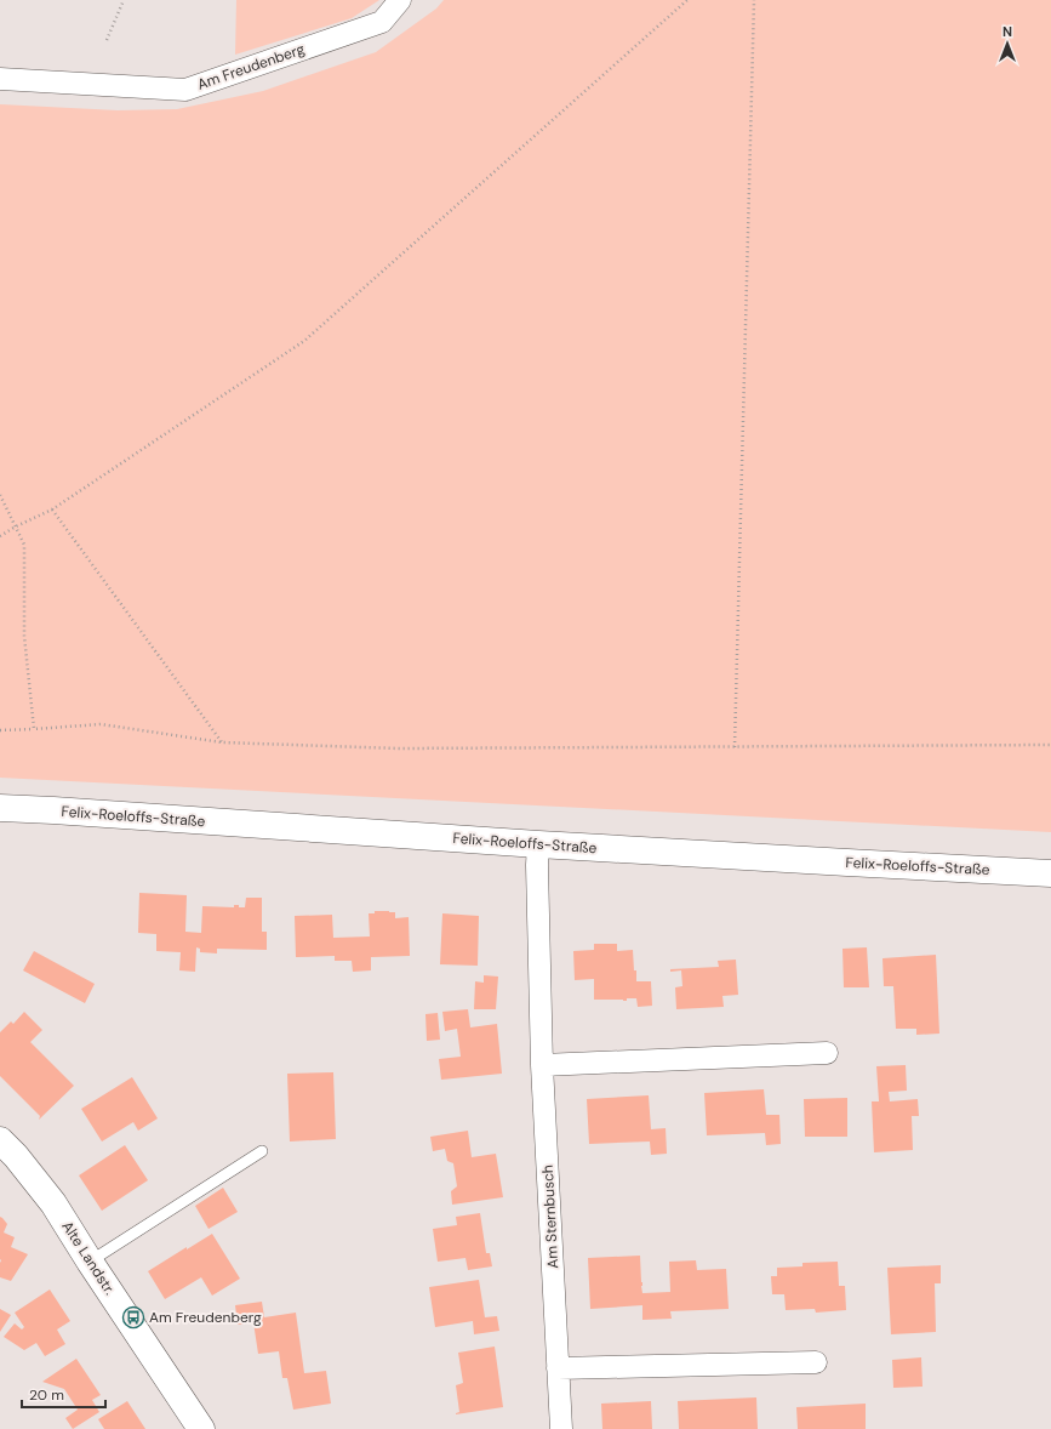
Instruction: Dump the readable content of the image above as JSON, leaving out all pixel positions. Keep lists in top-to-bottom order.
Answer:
{
  "streets": {
    "street": [
      "Am Freudenberg",
      "Felix-Roeloffs-Straße",
      "Am Sternbusch",
      "Alte Landstr."
    ]
  },
  "crossings": [
    ["Felix-Roeloffs-Straße", "Am Sternbusch"]
  ],
  "places": {
    "bus stop": ["Am Freudenberg"]
  },
  "scale_bar": "20 m",
  "north": "top"
}
